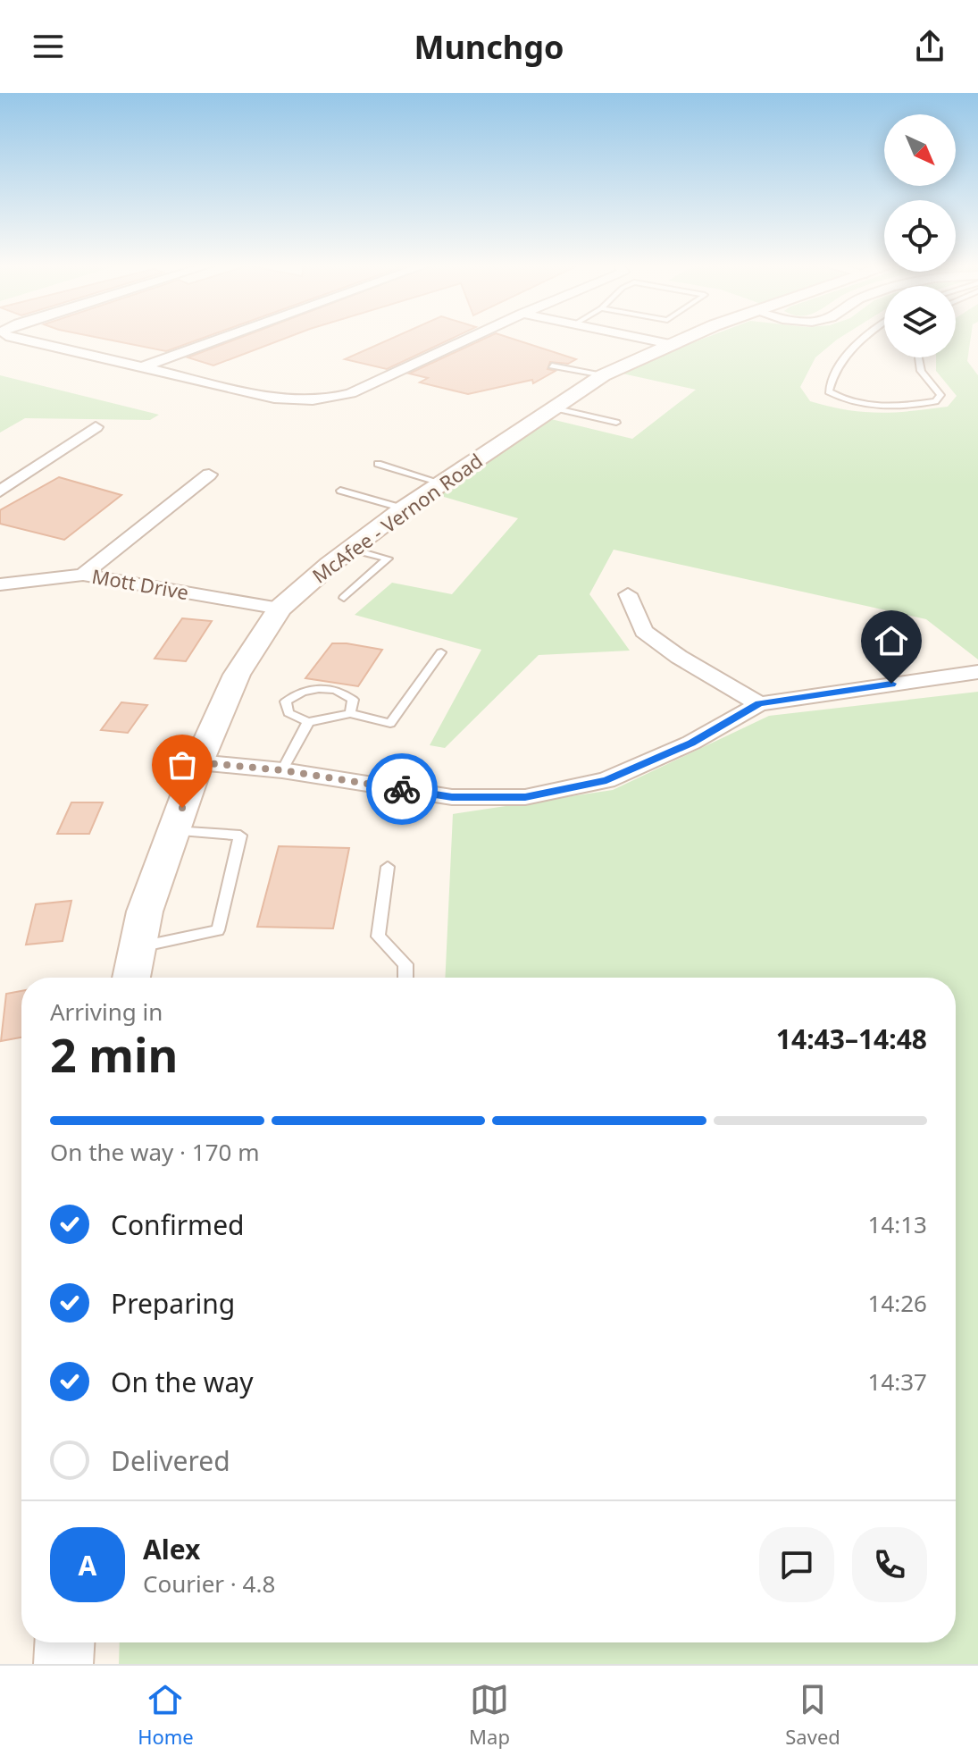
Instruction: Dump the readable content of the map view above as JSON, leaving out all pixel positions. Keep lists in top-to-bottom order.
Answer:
{
  "streets": {
    "main road": ["McAfee - Vernon Road"],
    "street": ["Mott Drive"]
  },
  "crossings": [
    ["McAfee - Vernon Road", "Mott Drive"]
  ],
  "north": "bottom right",
  "page": {
    "header": "Munchgo",
    "heading": ["2 min", "Arriving in", "14:43–14:48"],
    "panel": ["Alex", "Courier · 4.8"],
    "bar": "On the way · 170 m",
    "list": [
      ["Confirmed", "14:13"],
      ["Preparing", "14:26"],
      ["On the way", "14:37"],
      "Delivered"
    ],
    "round": "A",
    "tabs": ["Home", "Map", "Saved"]
  }
}
